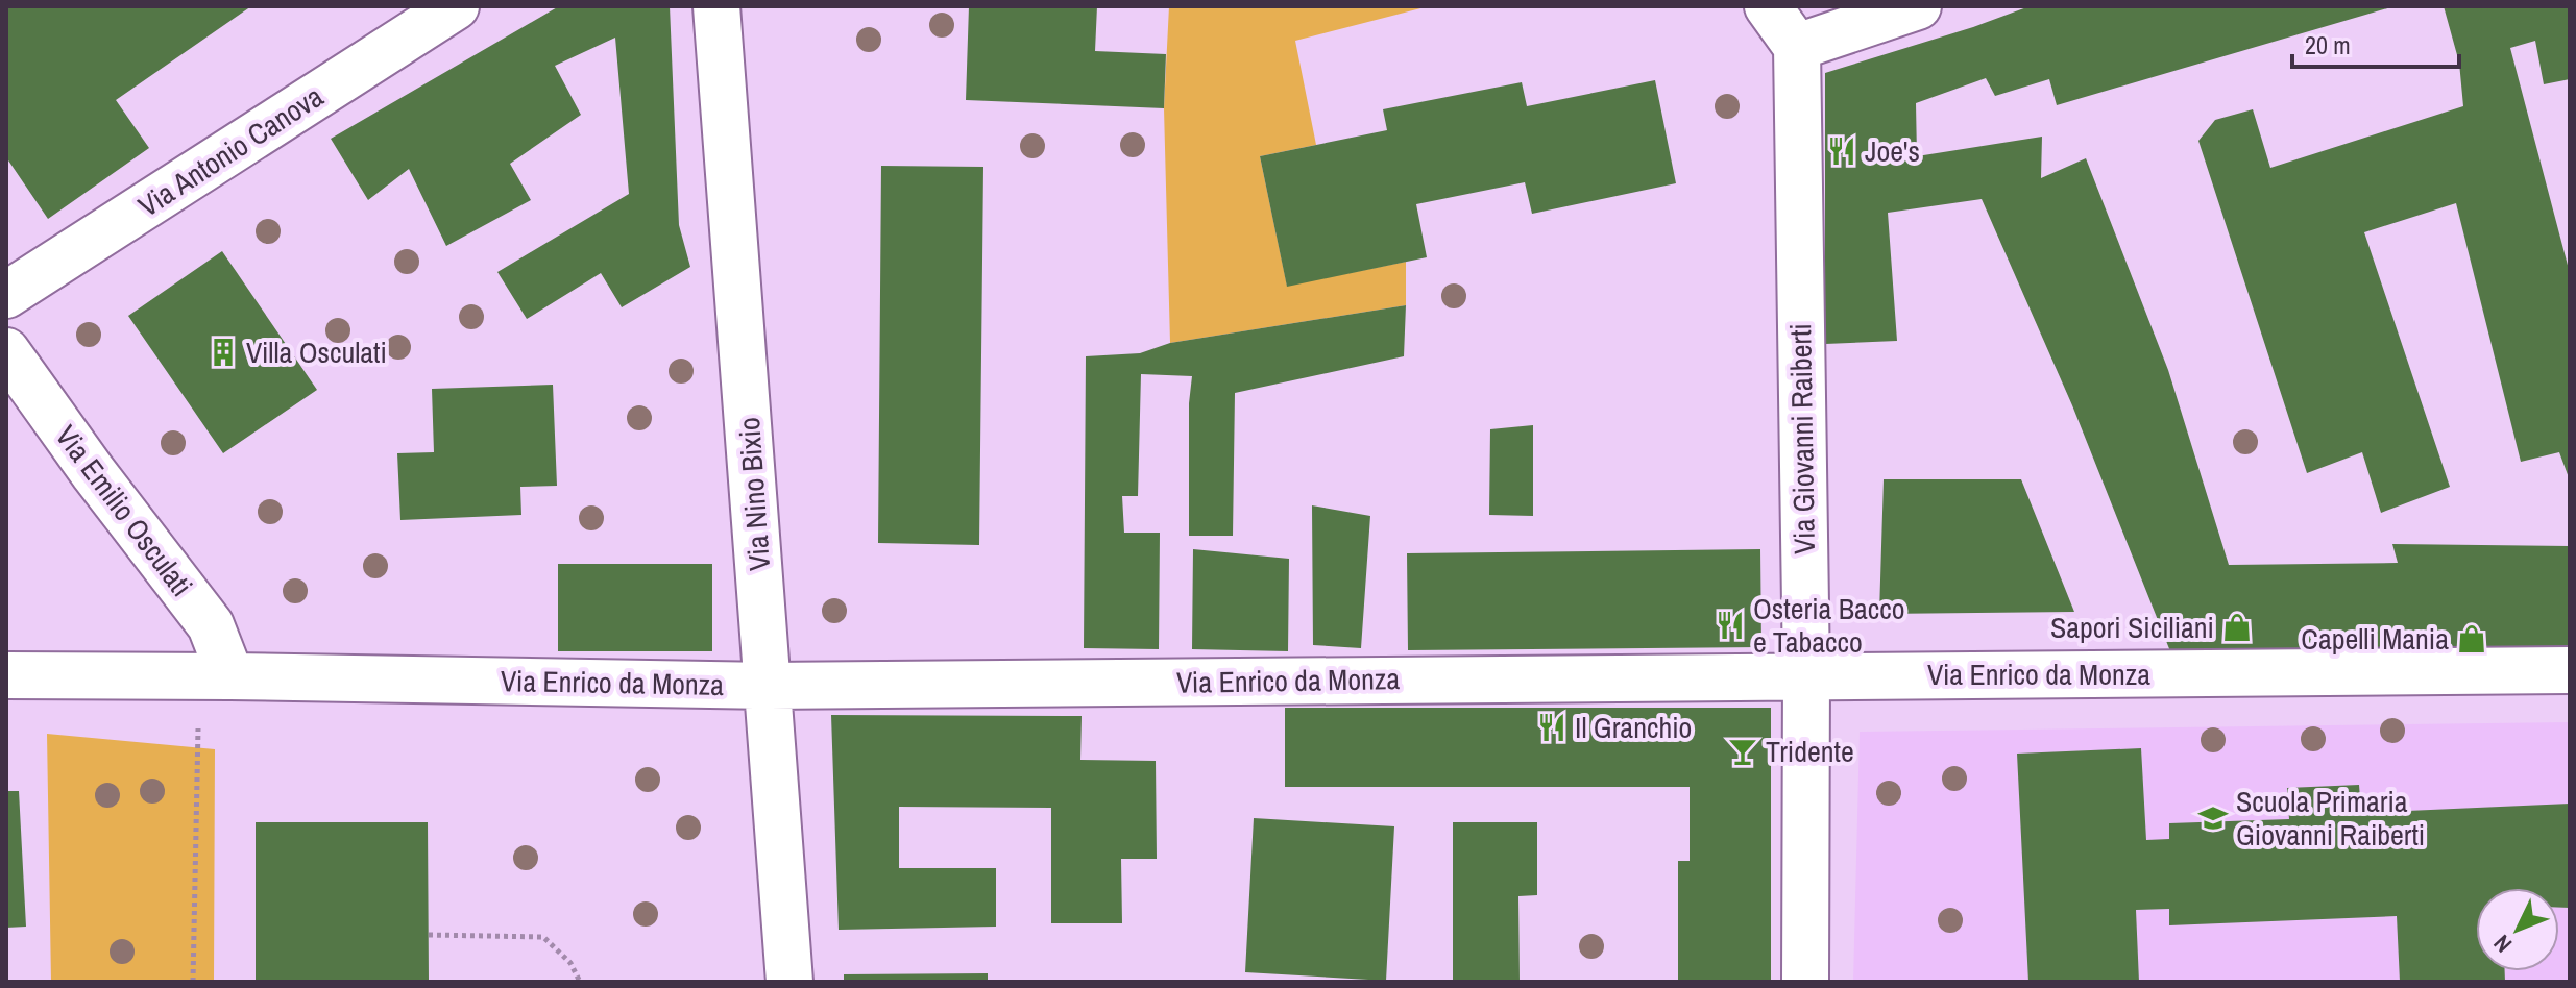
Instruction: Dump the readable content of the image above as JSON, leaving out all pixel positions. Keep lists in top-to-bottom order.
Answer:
{
  "streets": {
    "street": [
      "Via Antonio Canova",
      "Via Giovanni Raiberti",
      "Via Nino Bixio",
      "Via Emilio Osculati",
      "Via Enrico da Monza"
    ]
  },
  "crossings": [
    ["Via Giovanni Raiberti", "Via Enrico da Monza"],
    ["Via Nino Bixio", "Via Enrico da Monza"],
    ["Via Emilio Osculati", "Via Enrico da Monza"]
  ],
  "places": {
    "restaurant": ["Joe's", "Osteria Bacco e Tabacco", "Il Granchio"],
    "building": ["Villa Osculati"],
    "shop": ["Sapori Siciliani", "Capelli Mania"],
    "bar": ["Tridente"],
    "school or university": ["Scuola Primaria Giovanni Raiberti"]
  },
  "scale_bar": "20 m",
  "north": "bottom left"
}
